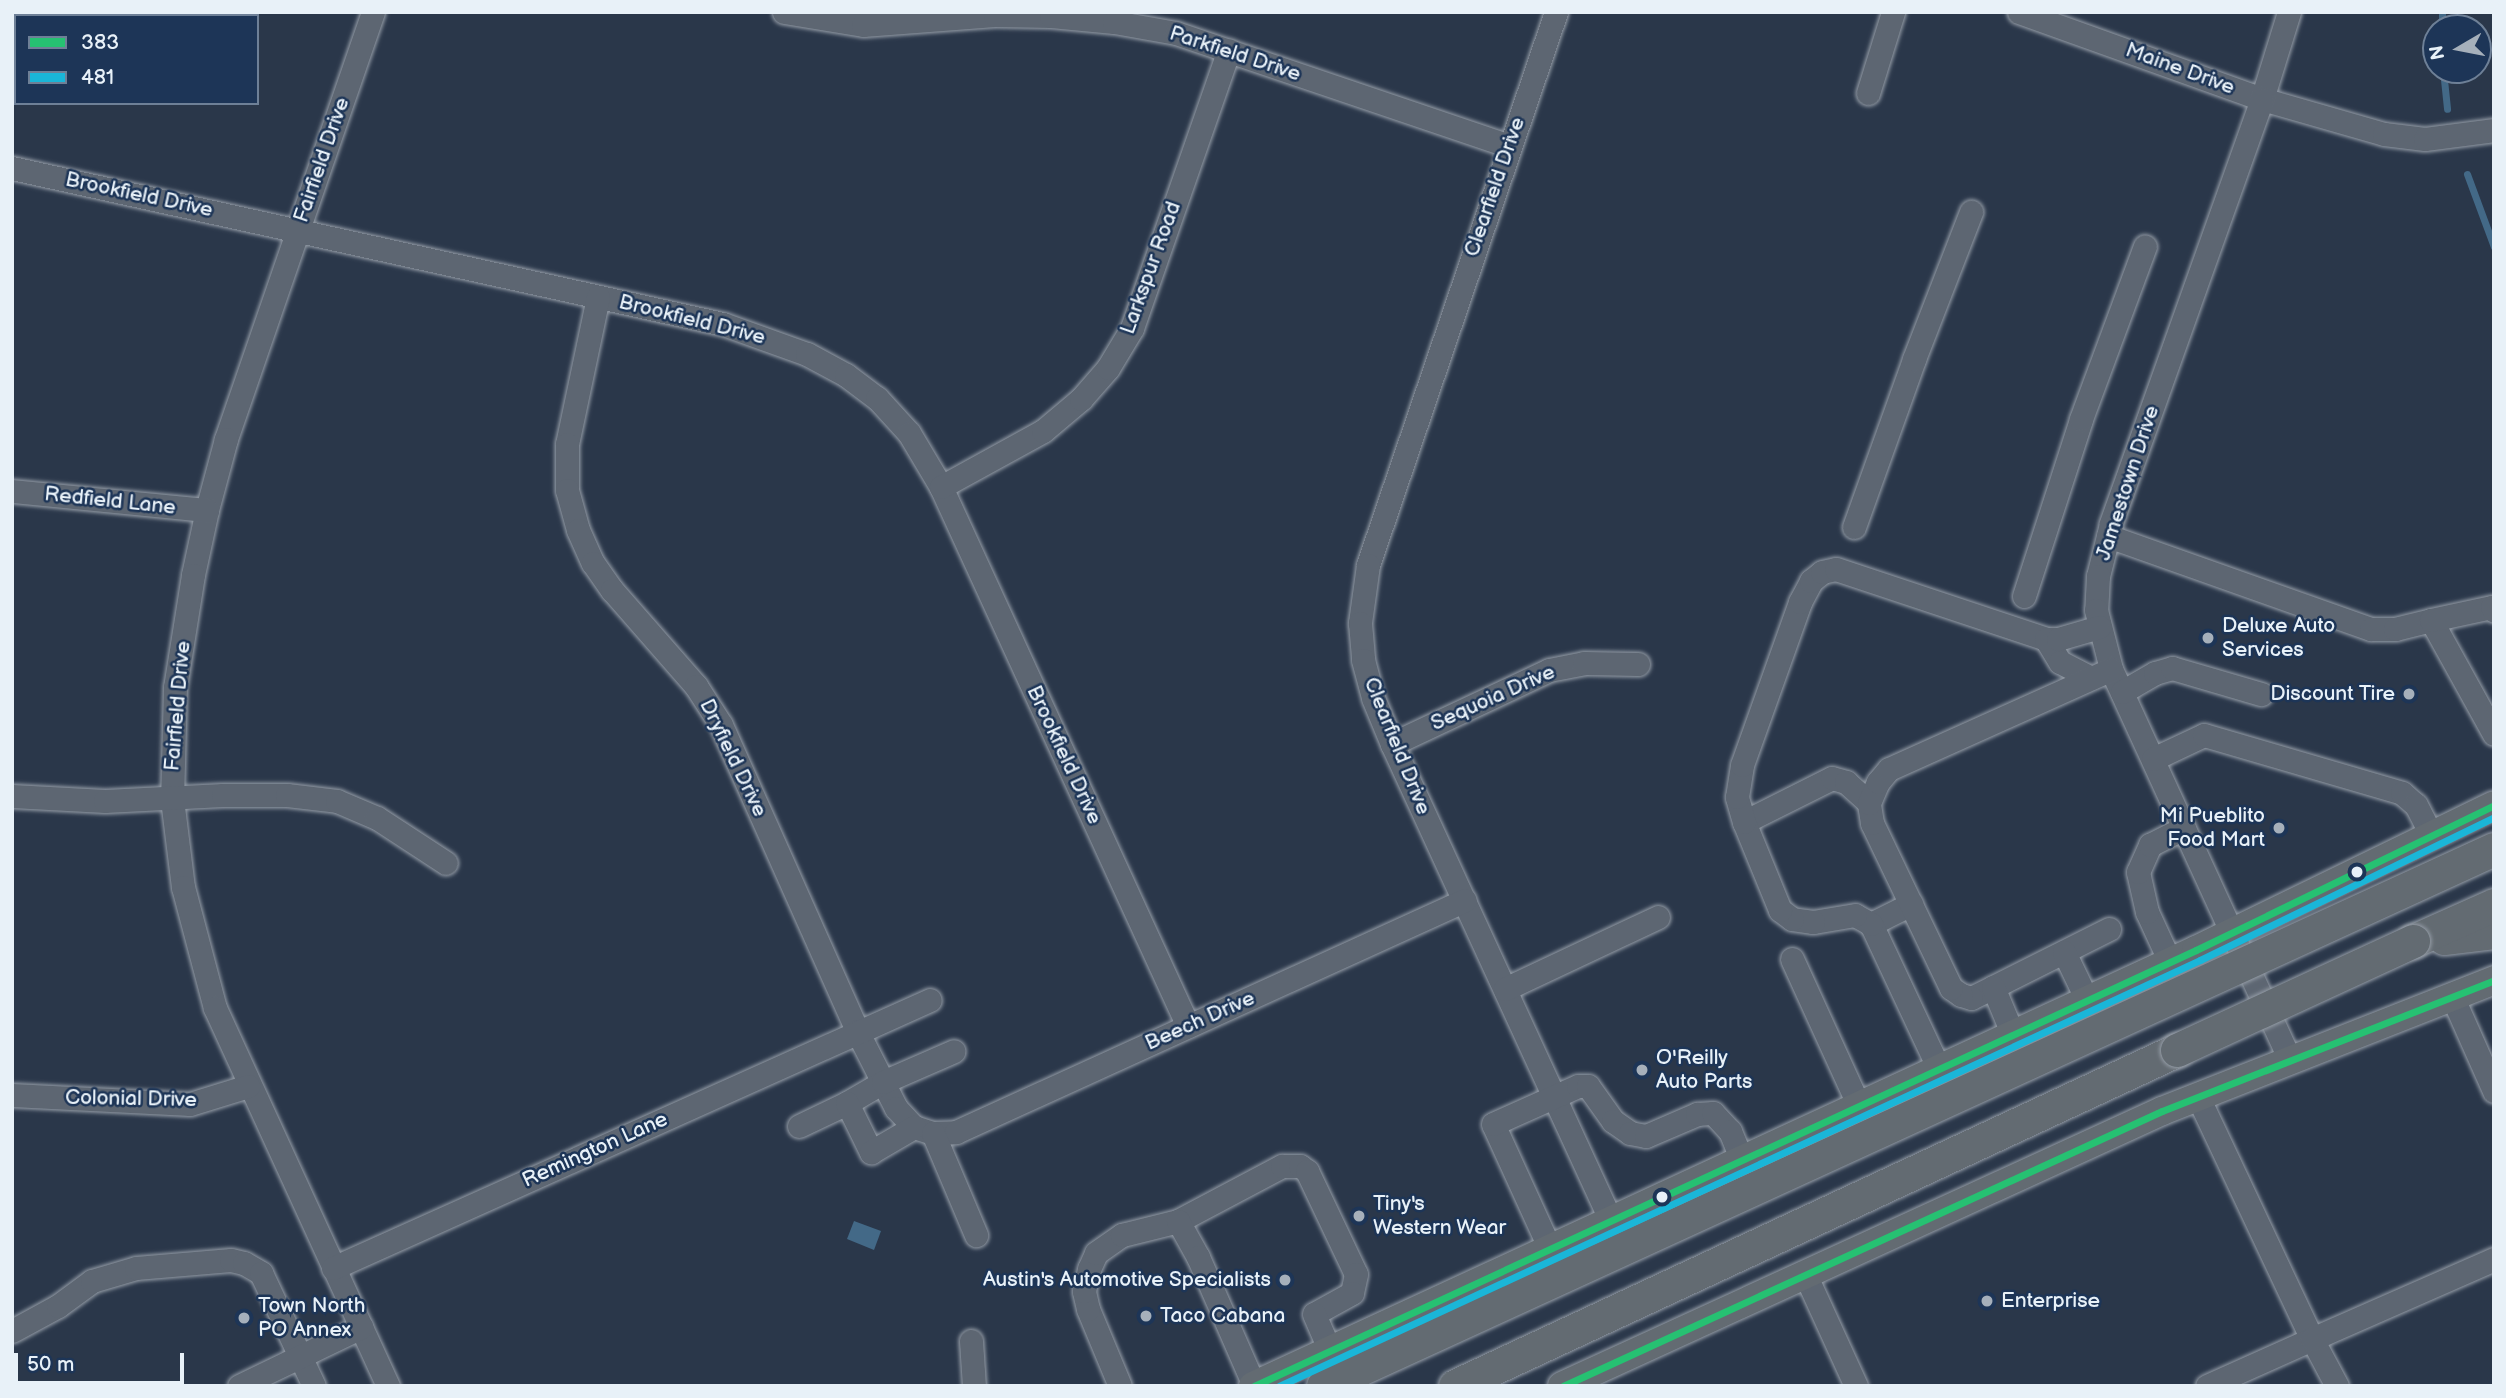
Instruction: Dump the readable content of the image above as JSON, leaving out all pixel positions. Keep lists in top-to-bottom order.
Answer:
{
  "streets": {
    "street": [
      "Parkfield Drive",
      "Maine Drive",
      "Fairfield Drive",
      "Clearfield Drive",
      "Brookfield Drive",
      "Larkspur Road",
      "Jamestown Drive",
      "Redfield Lane",
      "Sequoia Drive",
      "Dryfield Drive",
      "Beech Drive",
      "Colonial Drive",
      "Remington Lane"
    ]
  },
  "crossings": [
    ["Parkfield Drive", "Clearfield Drive"],
    ["Parkfield Drive", "Larkspur Road"],
    ["Maine Drive", "Jamestown Drive"],
    ["Fairfield Drive", "Brookfield Drive"],
    ["Fairfield Drive", "Redfield Lane"],
    ["Fairfield Drive", "Colonial Drive"],
    ["Fairfield Drive", "Remington Lane"],
    ["Clearfield Drive", "Sequoia Drive"],
    ["Clearfield Drive", "Beech Drive"],
    ["Brookfield Drive", "Larkspur Road"],
    ["Brookfield Drive", "Dryfield Drive"],
    ["Brookfield Drive", "Beech Drive"],
    ["Dryfield Drive", "Beech Drive"],
    ["Dryfield Drive", "Remington Lane"]
  ],
  "places": [
    "Deluxe Auto Services",
    "Discount Tire",
    "Mi Pueblito Food Mart",
    "O'Reilly Auto Parts",
    "Tiny's Western Wear",
    "Austin's Automotive Specialists",
    "Enterprise",
    "Taco Cabana",
    "Town North PO Annex"
  ],
  "lines": ["transit line 383", "transit line 481"],
  "legend": ["383", "481"],
  "scale_bar": "50 m",
  "north": "left"
}
